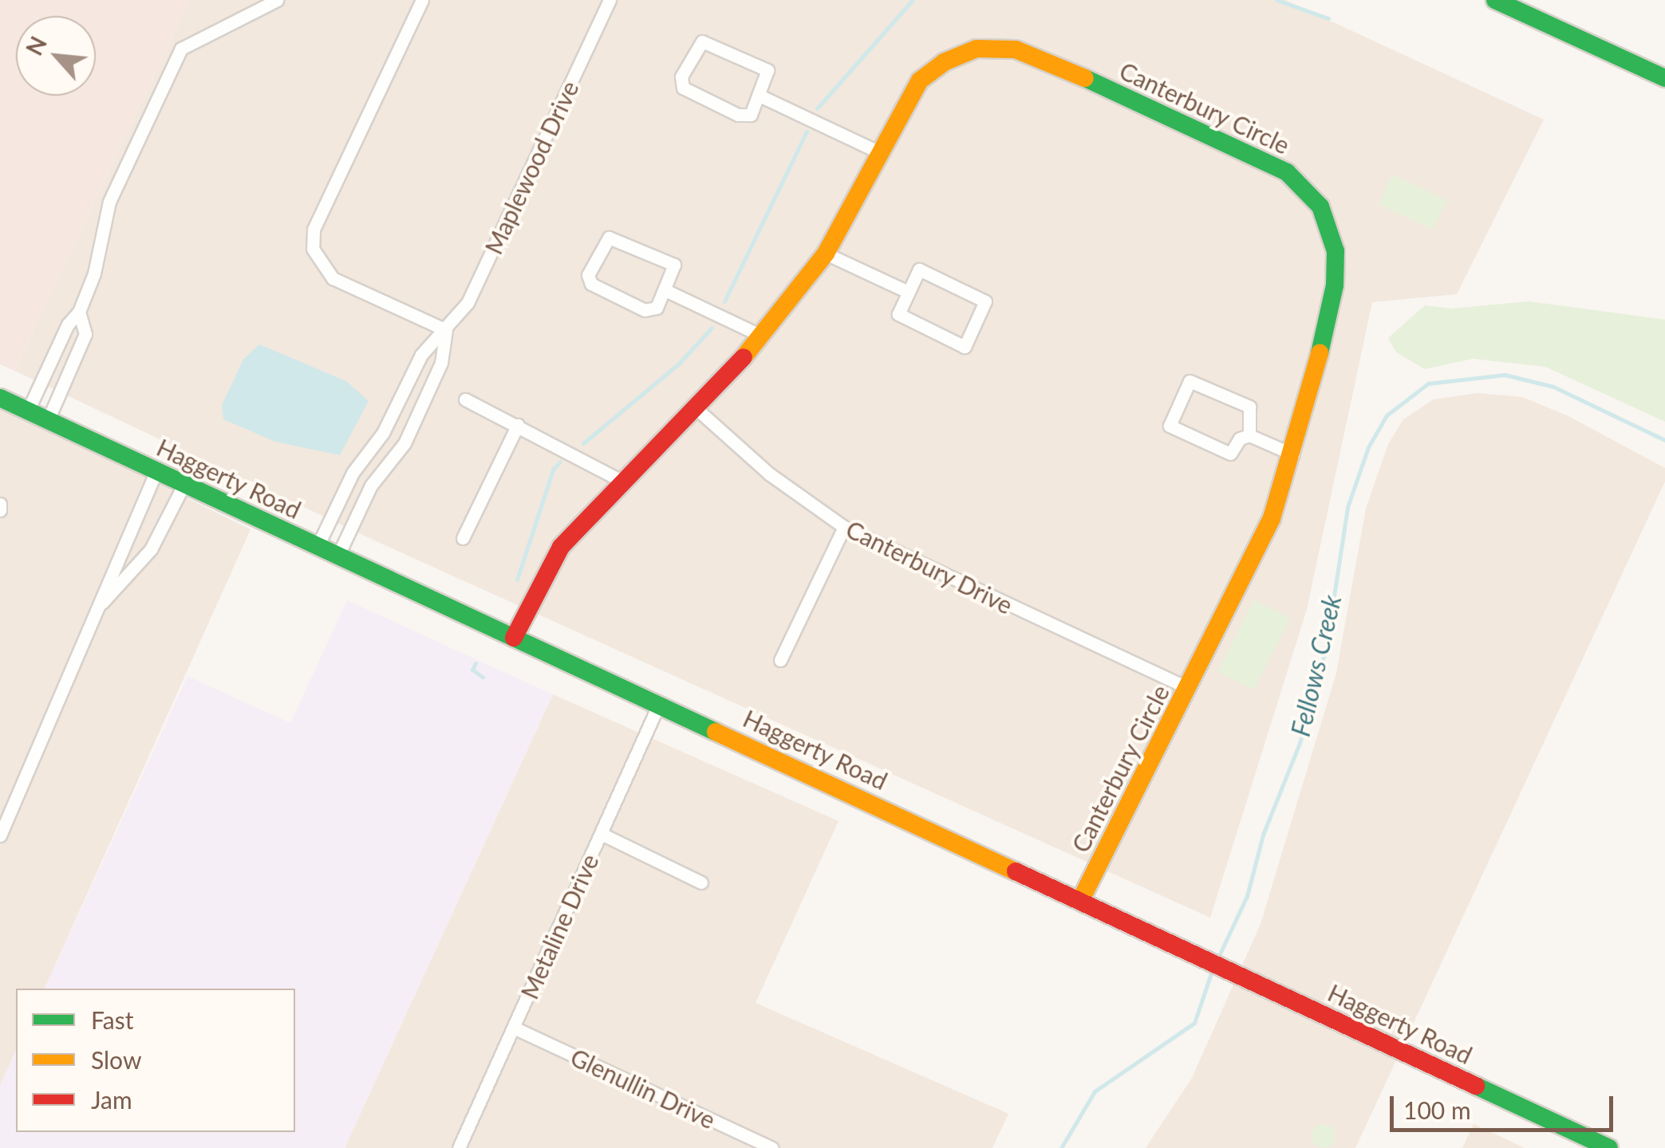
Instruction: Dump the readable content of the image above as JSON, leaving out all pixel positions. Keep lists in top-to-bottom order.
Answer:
{
  "streets": {
    "main road": ["Canterbury Circle", "Haggerty Road"],
    "street": [
      "Maplewood Drive",
      "Canterbury Drive",
      "Metaline Drive",
      "Glenullin Drive"
    ]
  },
  "crossings": [
    ["Canterbury Circle", "Haggerty Road"],
    ["Canterbury Circle", "Canterbury Drive"],
    ["Maplewood Drive", "Haggerty Road"],
    ["Haggerty Road", "Metaline Drive"],
    ["Metaline Drive", "Glenullin Drive"]
  ],
  "water": ["Fellows Creek"],
  "legend": ["Fast", "Slow", "Jam"],
  "scale_bar": "100 m",
  "north": "top left"
}
